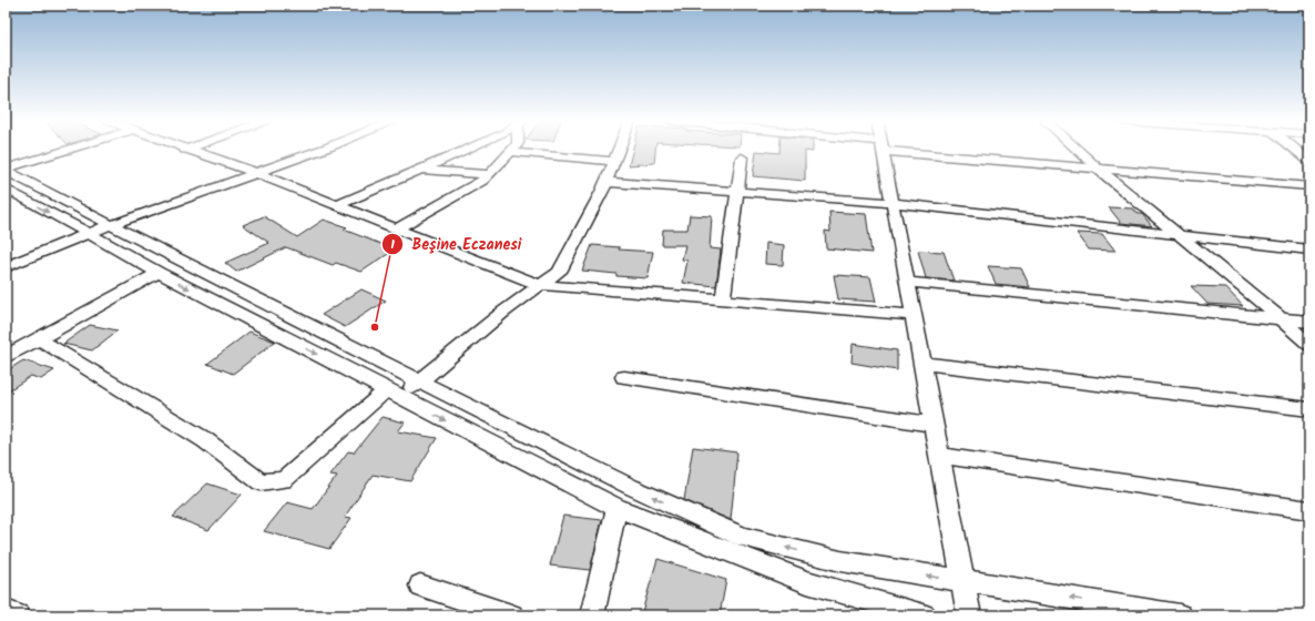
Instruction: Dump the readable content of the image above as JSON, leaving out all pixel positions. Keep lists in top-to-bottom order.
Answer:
{
  "places": ["Beşine Eczanesi"]
}
